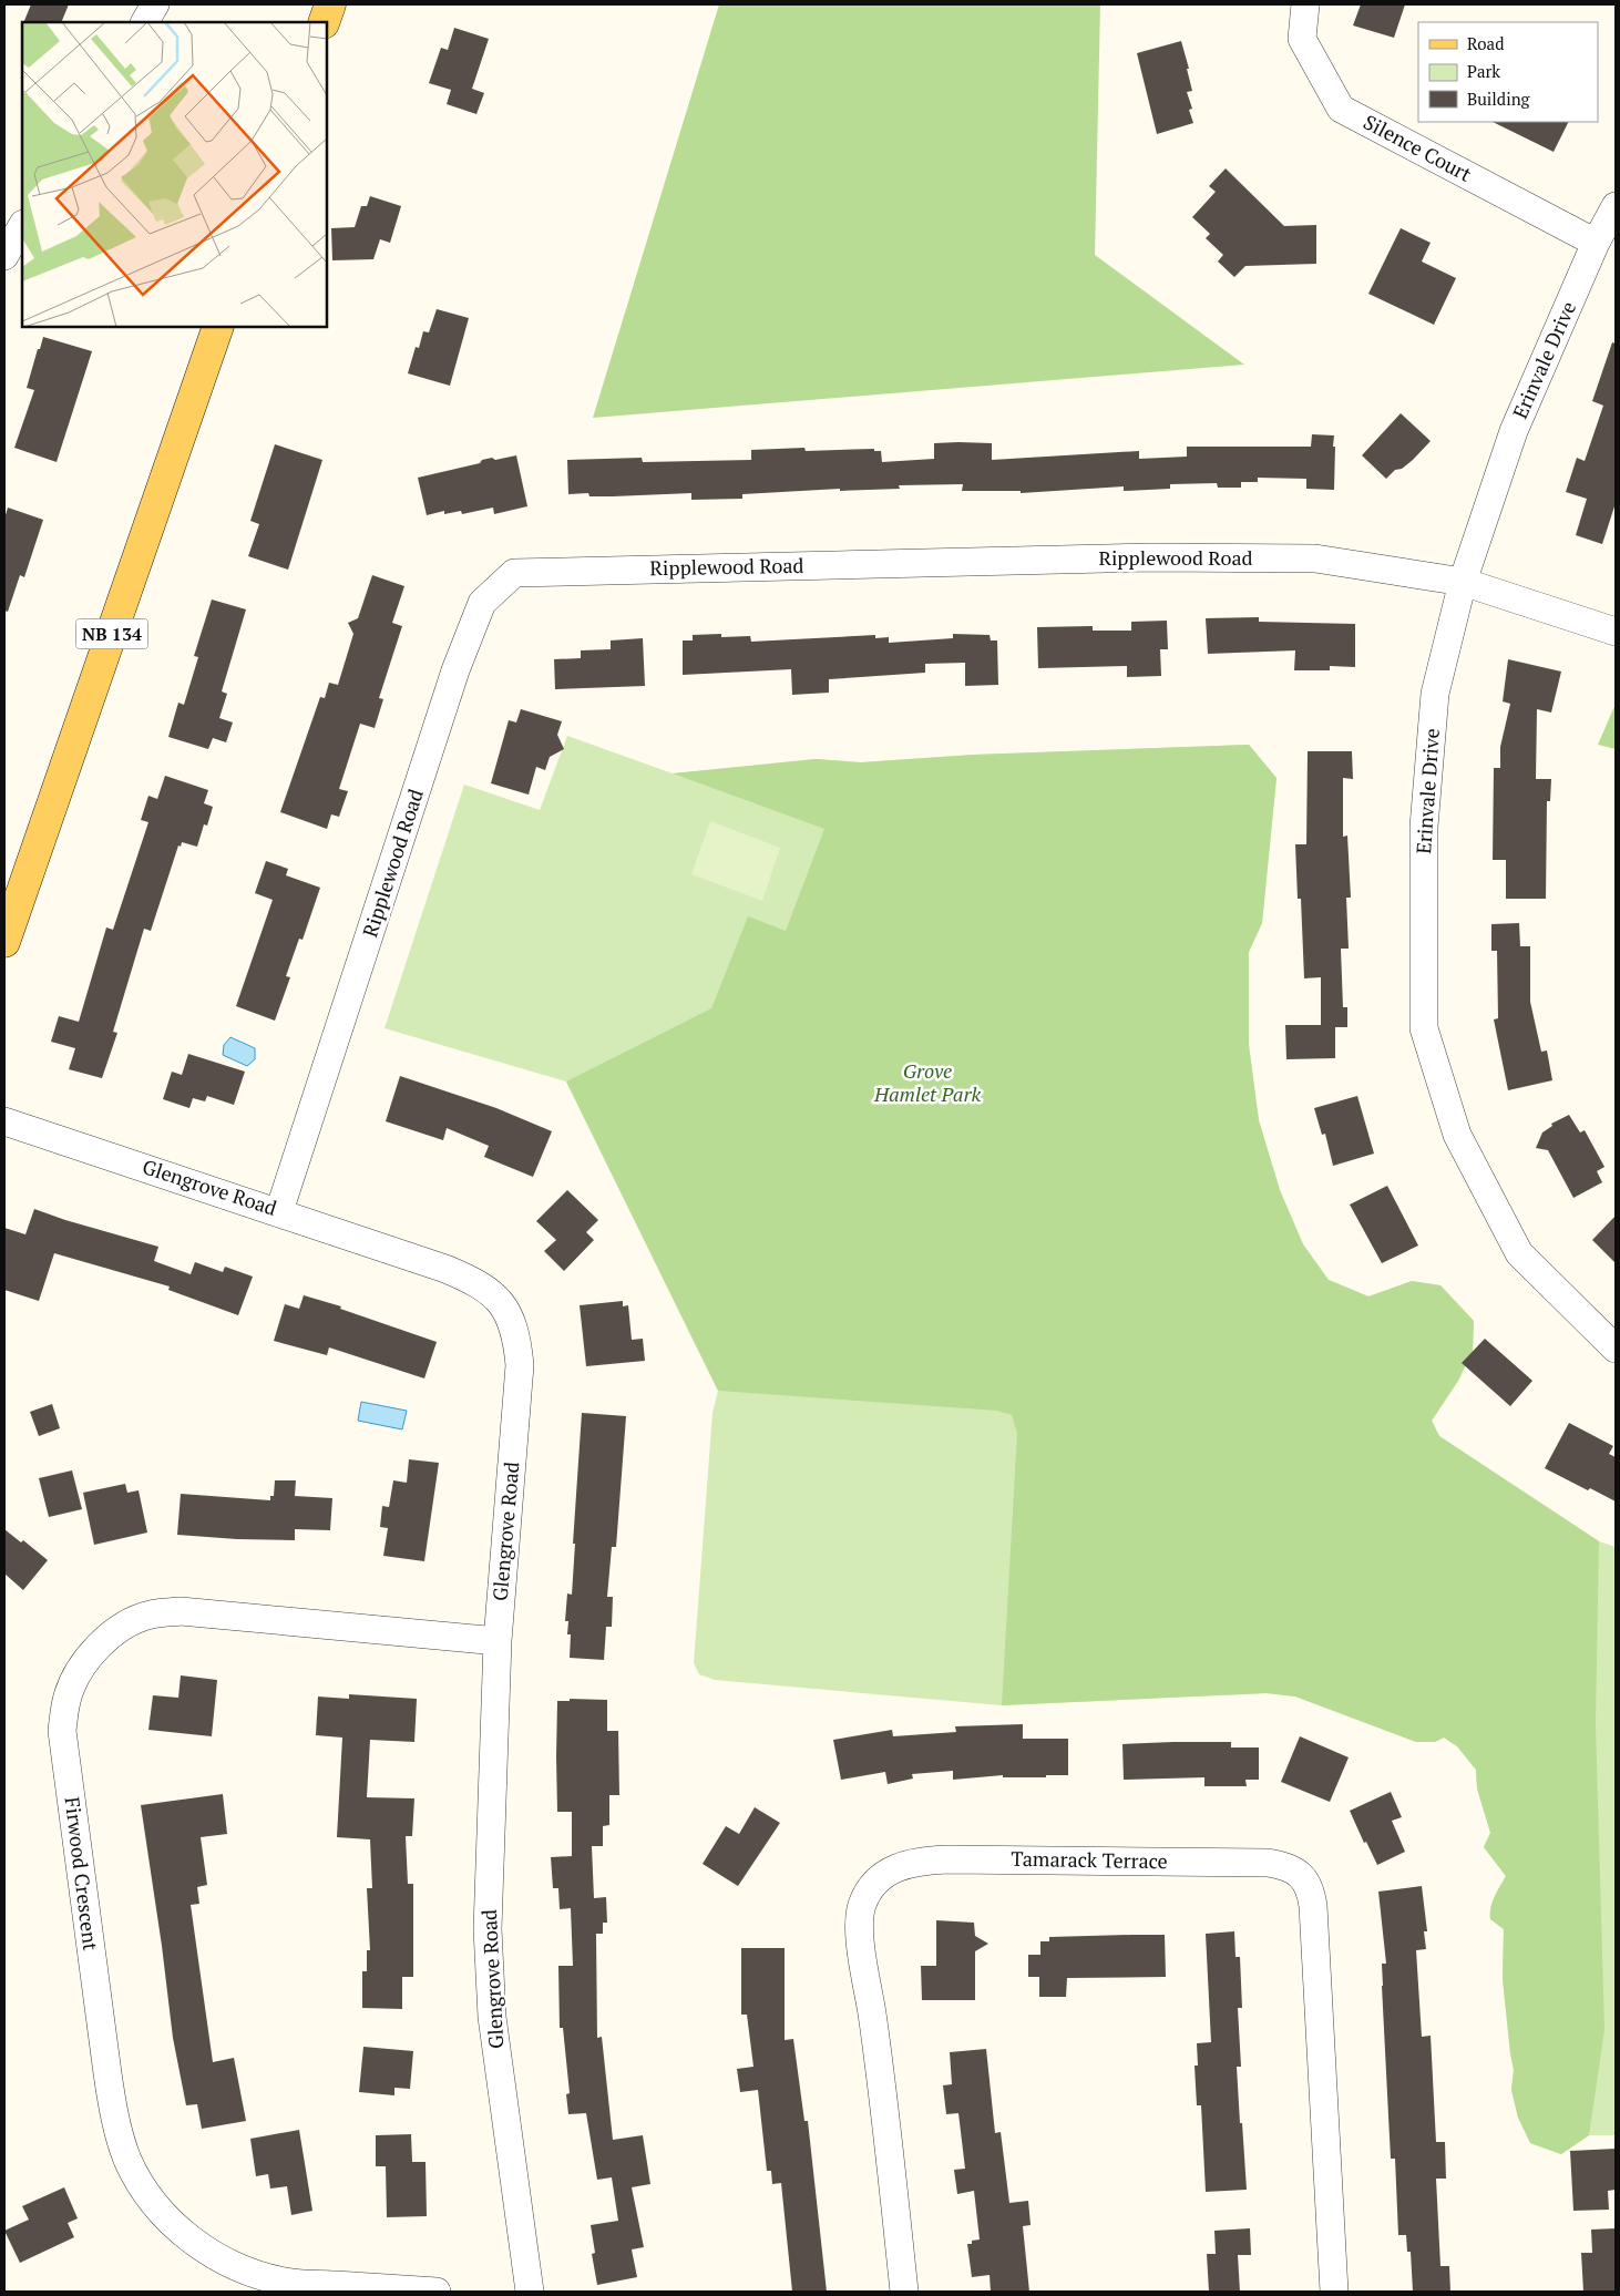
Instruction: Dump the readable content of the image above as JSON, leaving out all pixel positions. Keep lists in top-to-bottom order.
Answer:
{
  "streets": {
    "main road": ["NB 134"],
    "street": [
      "Silence Court",
      "Erinvale Drive",
      "Ripplewood Road",
      "Glengrove Road",
      "Tamarack Terrace",
      "Firwood Crescent"
    ]
  },
  "crossings": [
    ["Silence Court", "Erinvale Drive"],
    ["Erinvale Drive", "Ripplewood Road"],
    ["Ripplewood Road", "Glengrove Road"],
    ["Glengrove Road", "Firwood Crescent"]
  ],
  "parks": ["Grove Hamlet Park"],
  "legend": ["Road", "Park", "Building"]
}
